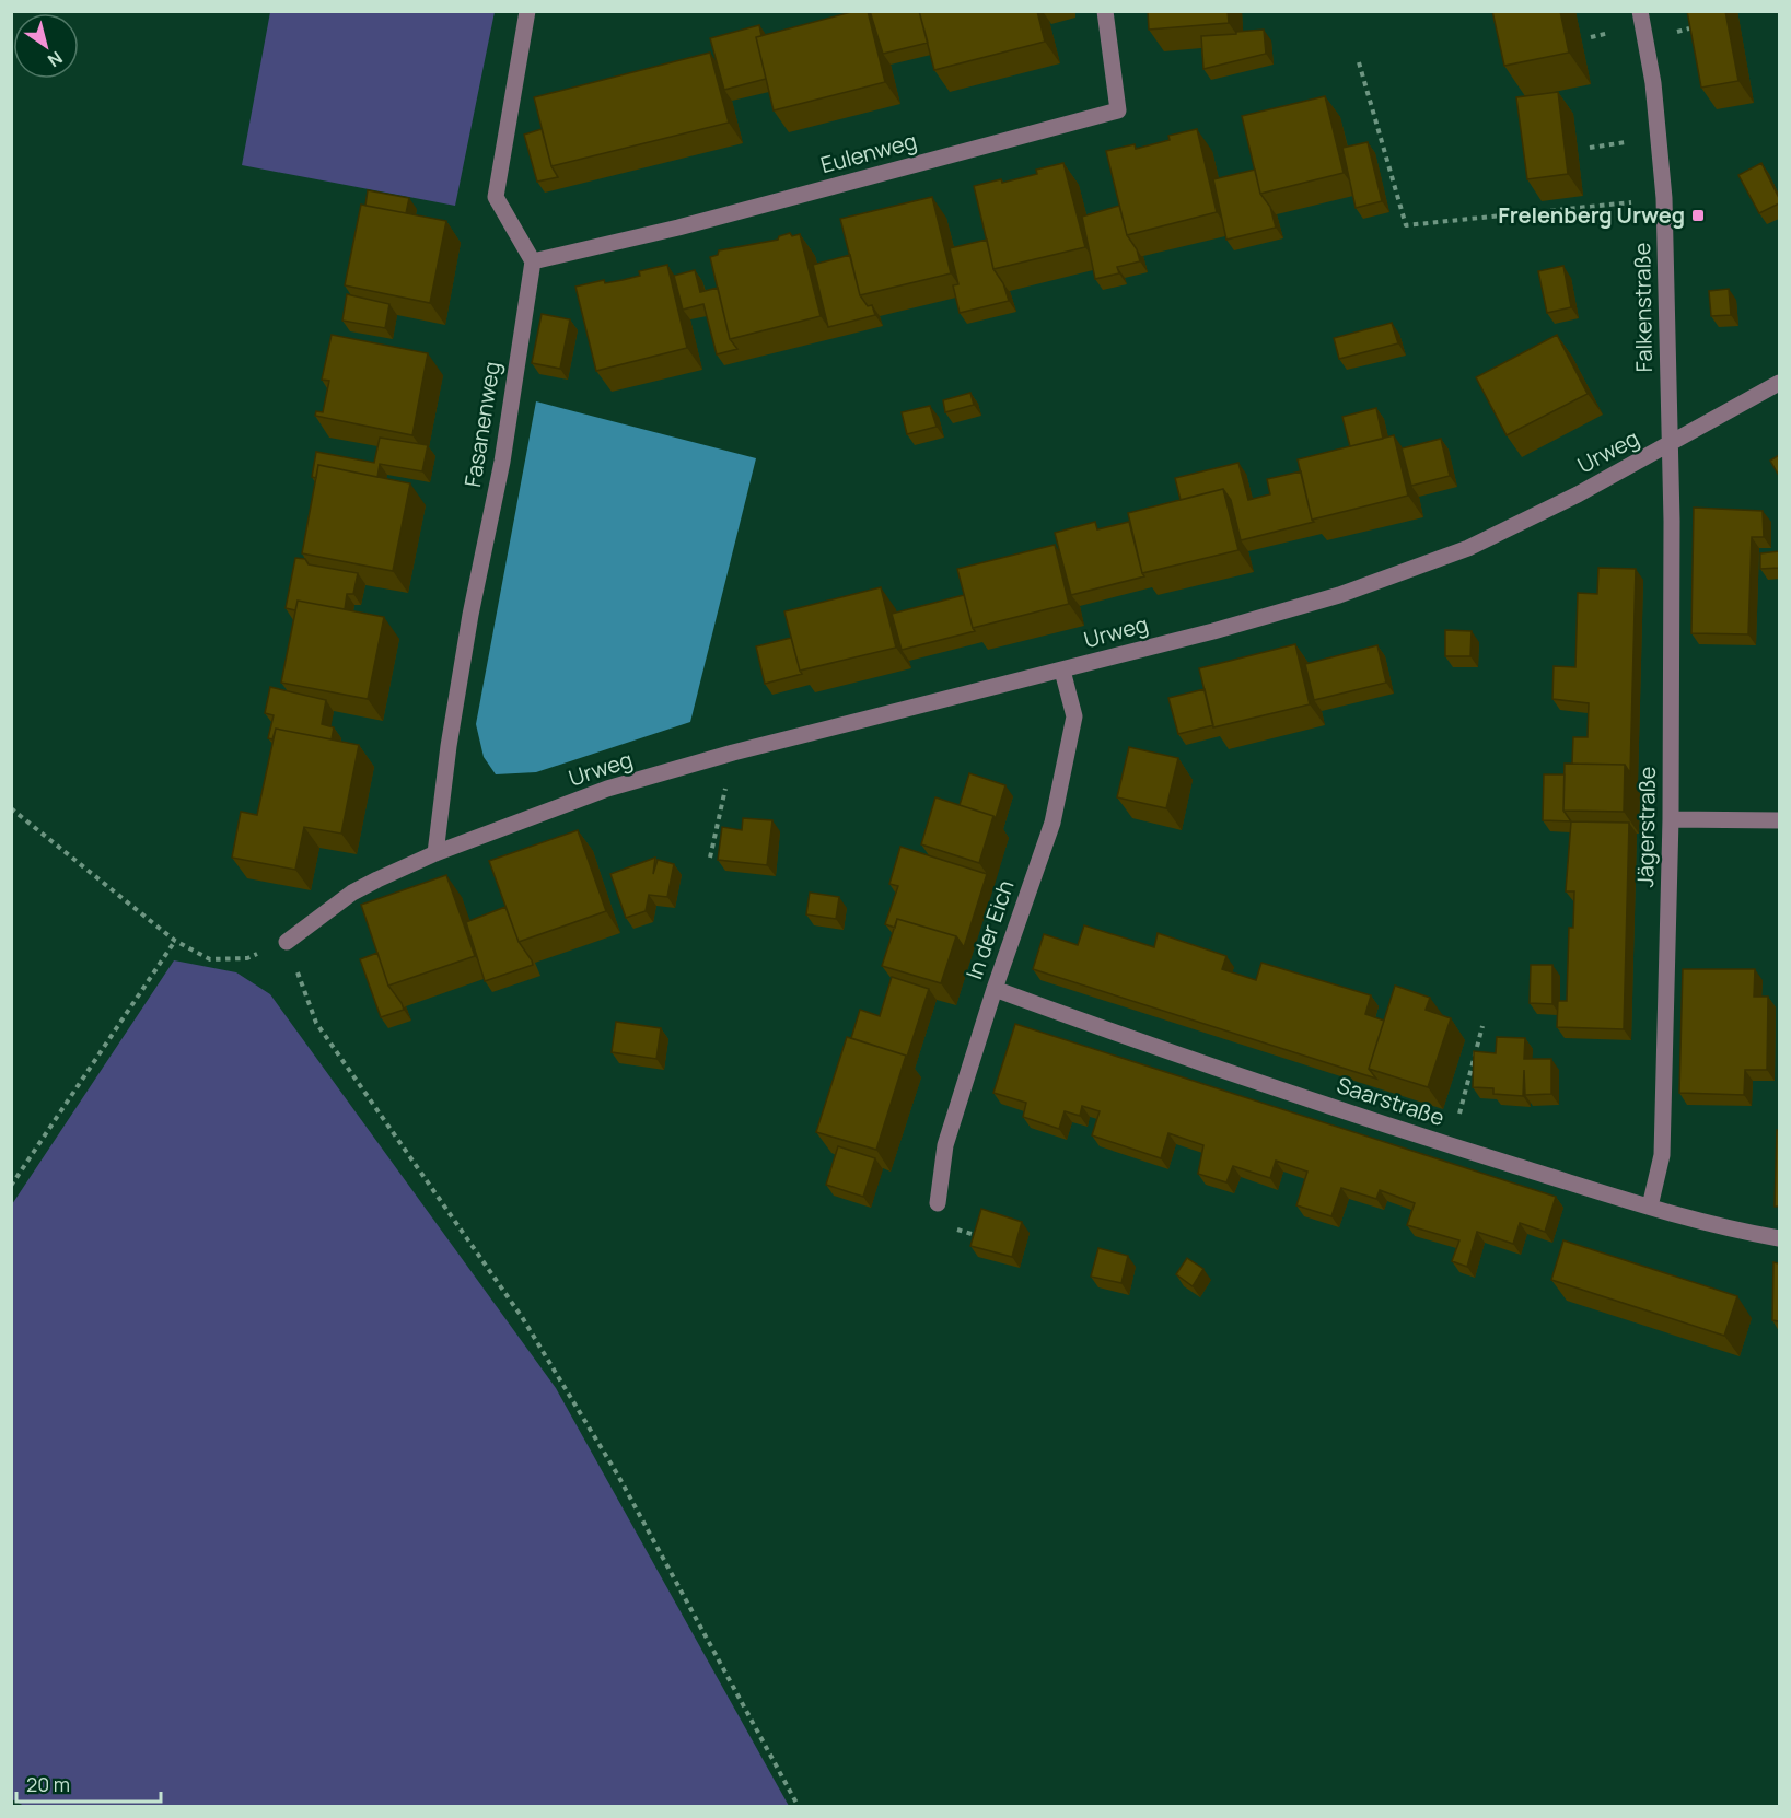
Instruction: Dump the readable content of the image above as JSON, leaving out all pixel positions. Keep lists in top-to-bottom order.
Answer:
{
  "streets": {
    "street": [
      "Eulenweg",
      "Falkenstraße",
      "Fasanenweg",
      "Urweg",
      "Jägerstraße",
      "In der Eich",
      "Saarstraße"
    ]
  },
  "crossings": [
    ["Eulenweg", "Fasanenweg"],
    ["Falkenstraße", "Urweg"],
    ["Falkenstraße", "Jägerstraße"],
    ["Fasanenweg", "Urweg"],
    ["Urweg", "Jägerstraße"],
    ["Urweg", "In der Eich"],
    ["Jägerstraße", "Saarstraße"],
    ["In der Eich", "Saarstraße"]
  ],
  "places": {
    "transit": ["Frelenberg Urweg"]
  },
  "scale_bar": "20 m",
  "north": "bottom right"
}
